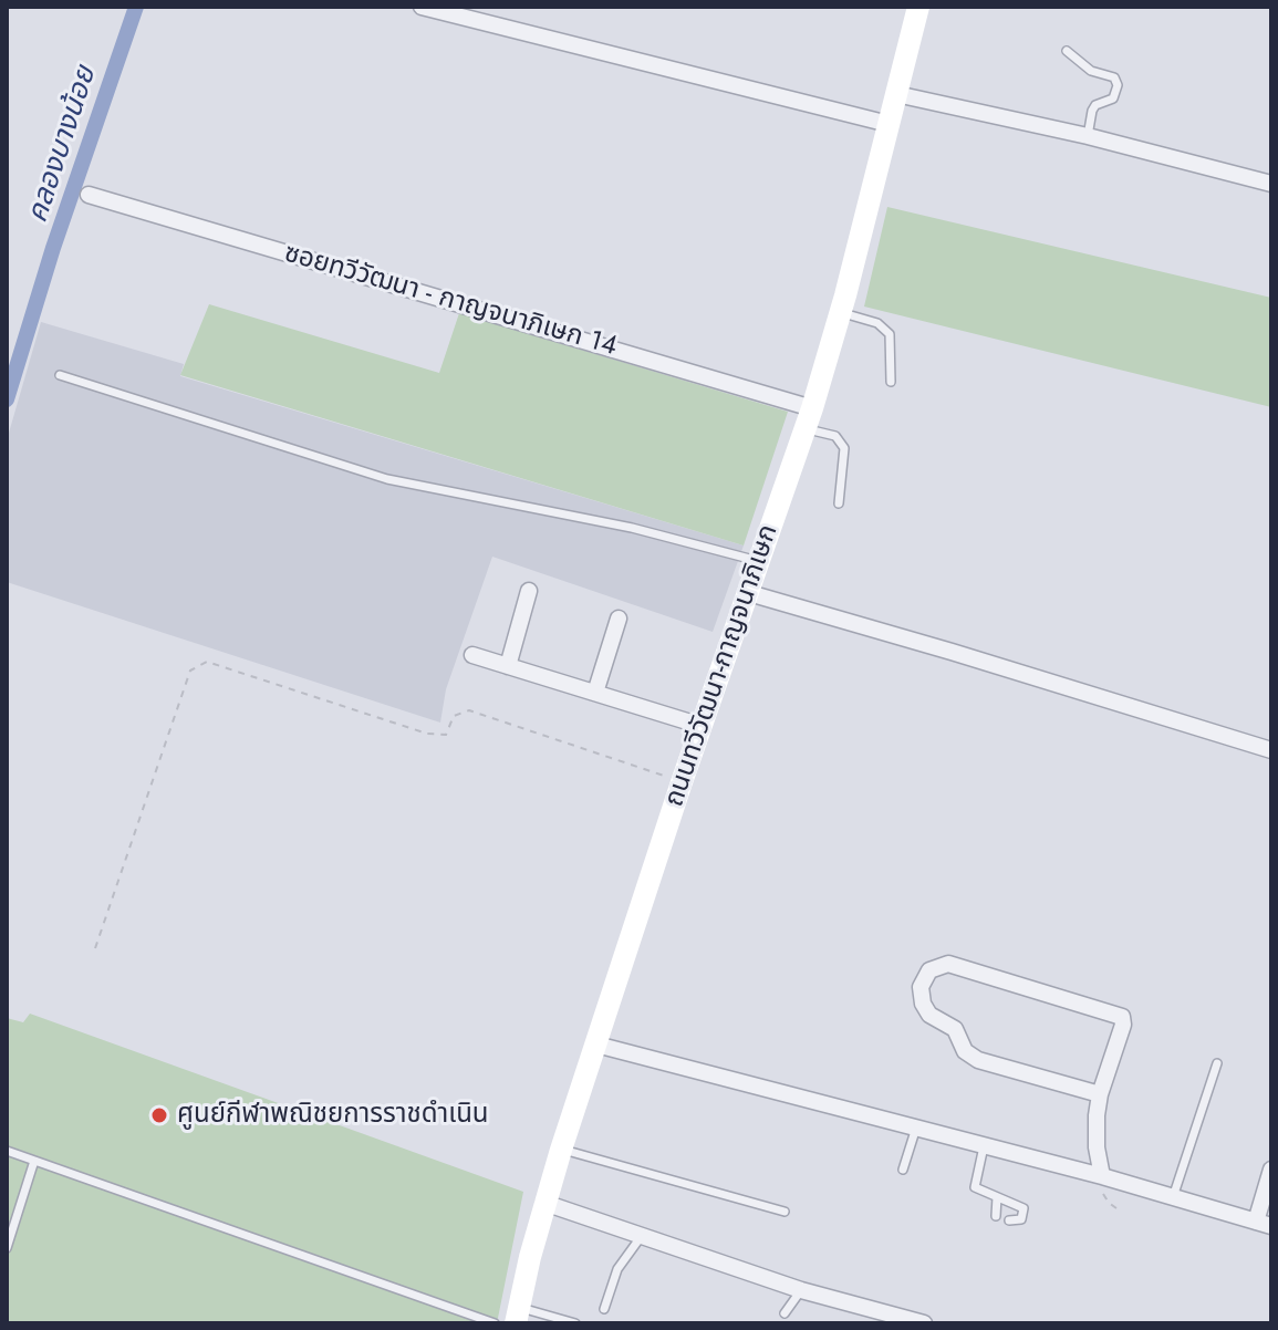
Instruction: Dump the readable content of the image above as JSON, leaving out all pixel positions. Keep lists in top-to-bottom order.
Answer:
{
  "streets": {
    "street": ["ซอยทวีวัฒนา - กาญจนาภิเษก 14", "ถนนทวีวัฒนา-กาญจนาภิเษก"]
  },
  "crossings": [
    ["ซอยทวีวัฒนา - กาญจนาภิเษก 14", "ถนนทวีวัฒนา-กาญจนาภิเษก"]
  ],
  "water": ["คลองบางน้อย"],
  "places": ["ศูนย์กีฬาพณิชยการราชดำเนิน"]
}
